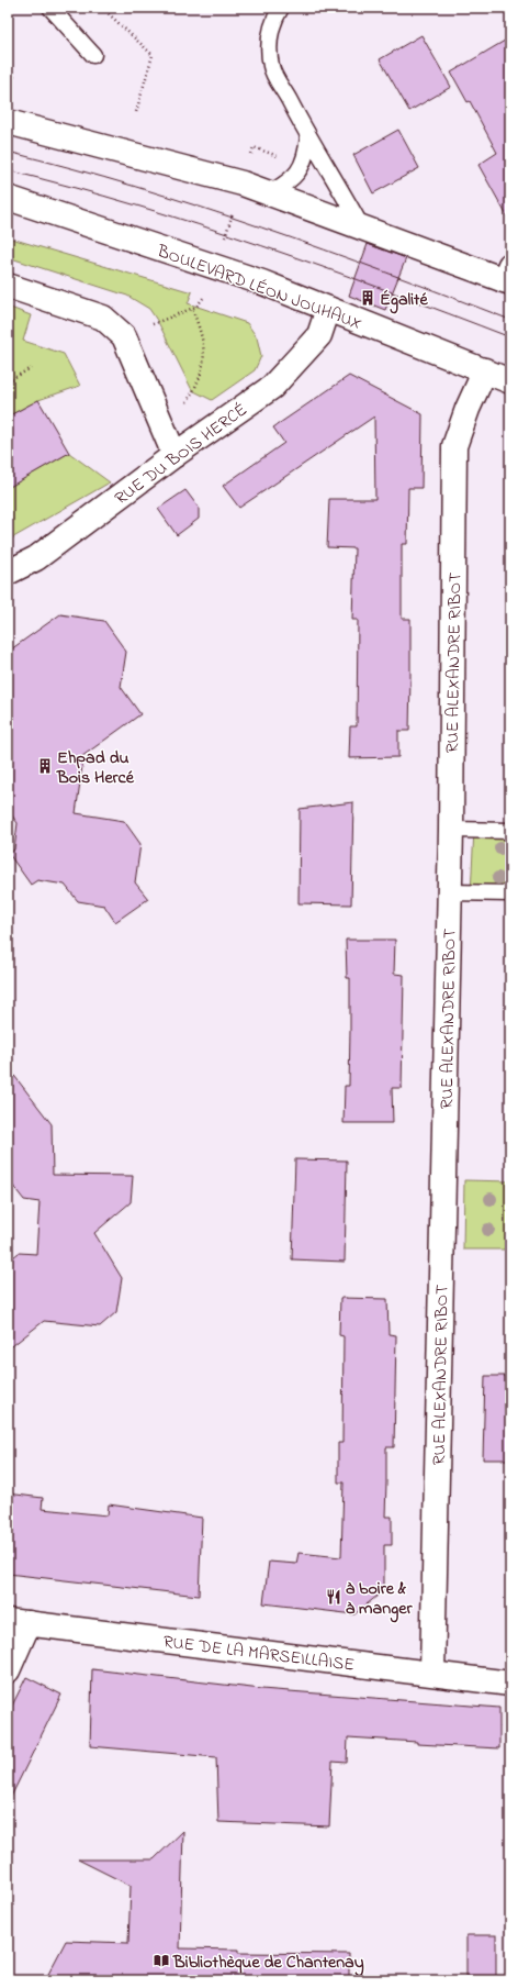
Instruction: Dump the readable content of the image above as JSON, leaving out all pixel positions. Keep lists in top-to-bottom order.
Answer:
{
  "streets": {
    "street": [
      "BOULEVARD LÉON JOUHAUX",
      "RUE DU BOIS HERCÉ",
      "RUE ALEXANDRE RIBOT",
      "RUE DE LA MARSEILLAISE"
    ]
  },
  "crossings": [
    ["BOULEVARD LÉON JOUHAUX", "RUE DU BOIS HERCÉ"],
    ["BOULEVARD LÉON JOUHAUX", "RUE ALEXANDRE RIBOT"],
    ["RUE ALEXANDRE RIBOT", "RUE DE LA MARSEILLAISE"]
  ],
  "places": {
    "building": ["Égalité", "Ehpad du Bois Hercé"],
    "restaurant": ["à boire & à manger"],
    "library": ["Bibliothèque de Chantenay"]
  }
}
